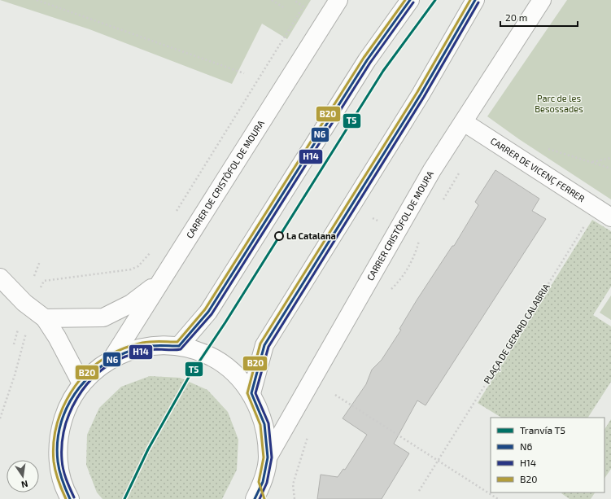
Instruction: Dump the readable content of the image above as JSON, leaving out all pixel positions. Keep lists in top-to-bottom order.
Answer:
{
  "streets": {
    "street": ["CARRER DE VICENÇ FERRER", "CARRER DE CRISTÒFOL DE MOURA", "CARRER CRISTÒFOL DE MOURA"],
    "path": ["PLAÇA DE GERARD CALABRIA"]
  },
  "crossings": [
    ["CARRER DE VICENÇ FERRER", "CARRER CRISTÒFOL DE MOURA"],
    ["CARRER DE VICENÇ FERRER", "PLAÇA DE GERARD CALABRIA"]
  ],
  "parks": ["Parc de les Besossades"],
  "places": ["La Catalana"],
  "lines": [
    "tram line T5",
    "transit line N6",
    "transit line B20",
    "transit line H14"
  ],
  "legend": [
    "Tranvía T5",
    "N6",
    "H14",
    "B20"
  ],
  "scale_bar": "20 m",
  "north": "bottom"
}
